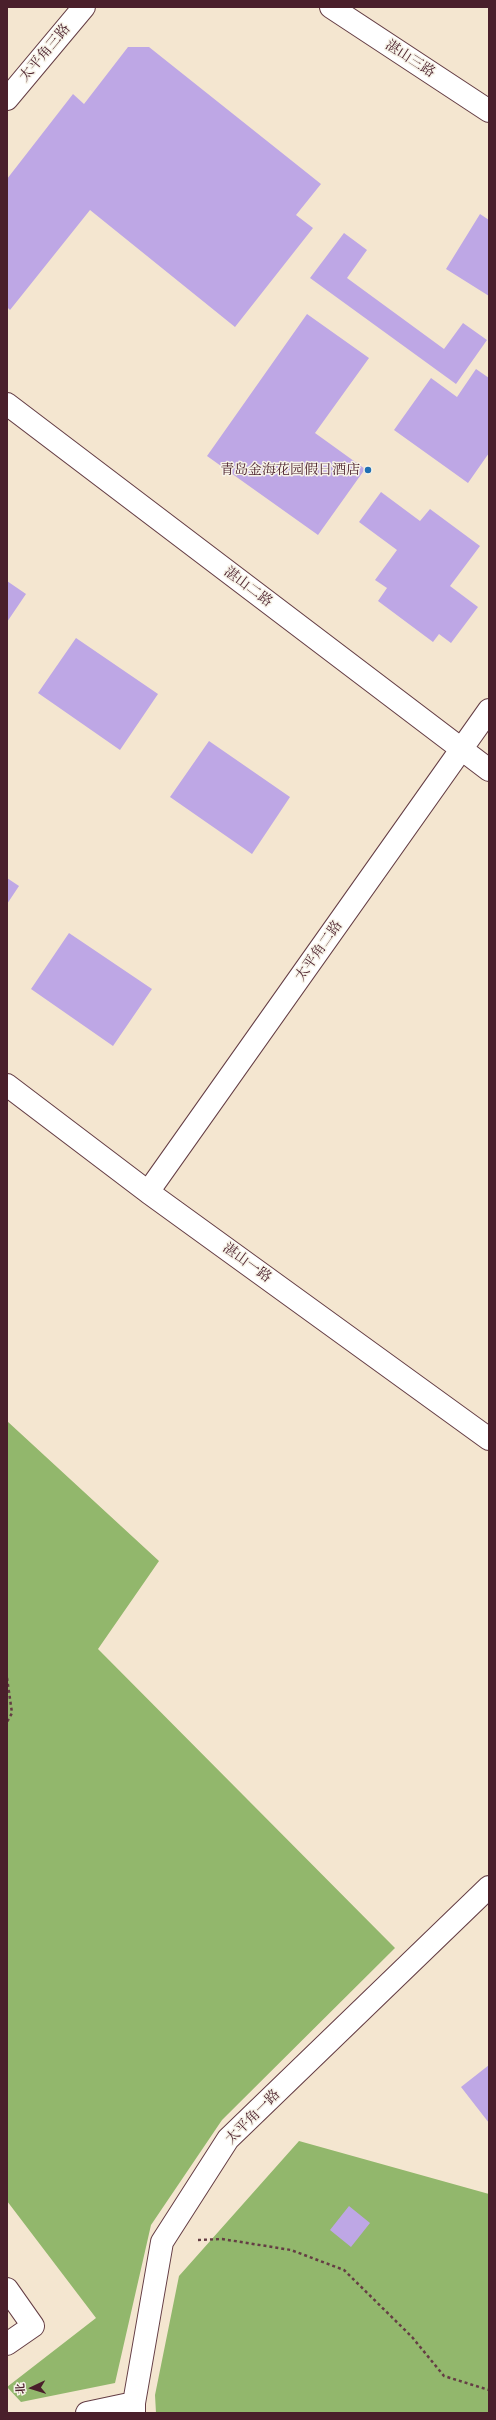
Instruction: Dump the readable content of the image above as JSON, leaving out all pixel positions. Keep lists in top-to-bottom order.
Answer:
{
  "streets": {
    "street": [
      "太平角三路",
      "湛山三路",
      "湛山二路",
      "太平角二路",
      "湛山一路",
      "太平角一路"
    ]
  },
  "crossings": [
    ["湛山二路", "太平角二路"],
    ["太平角二路", "湛山一路"]
  ],
  "places": ["青岛金海花园假日酒店"],
  "north": "left"
}
